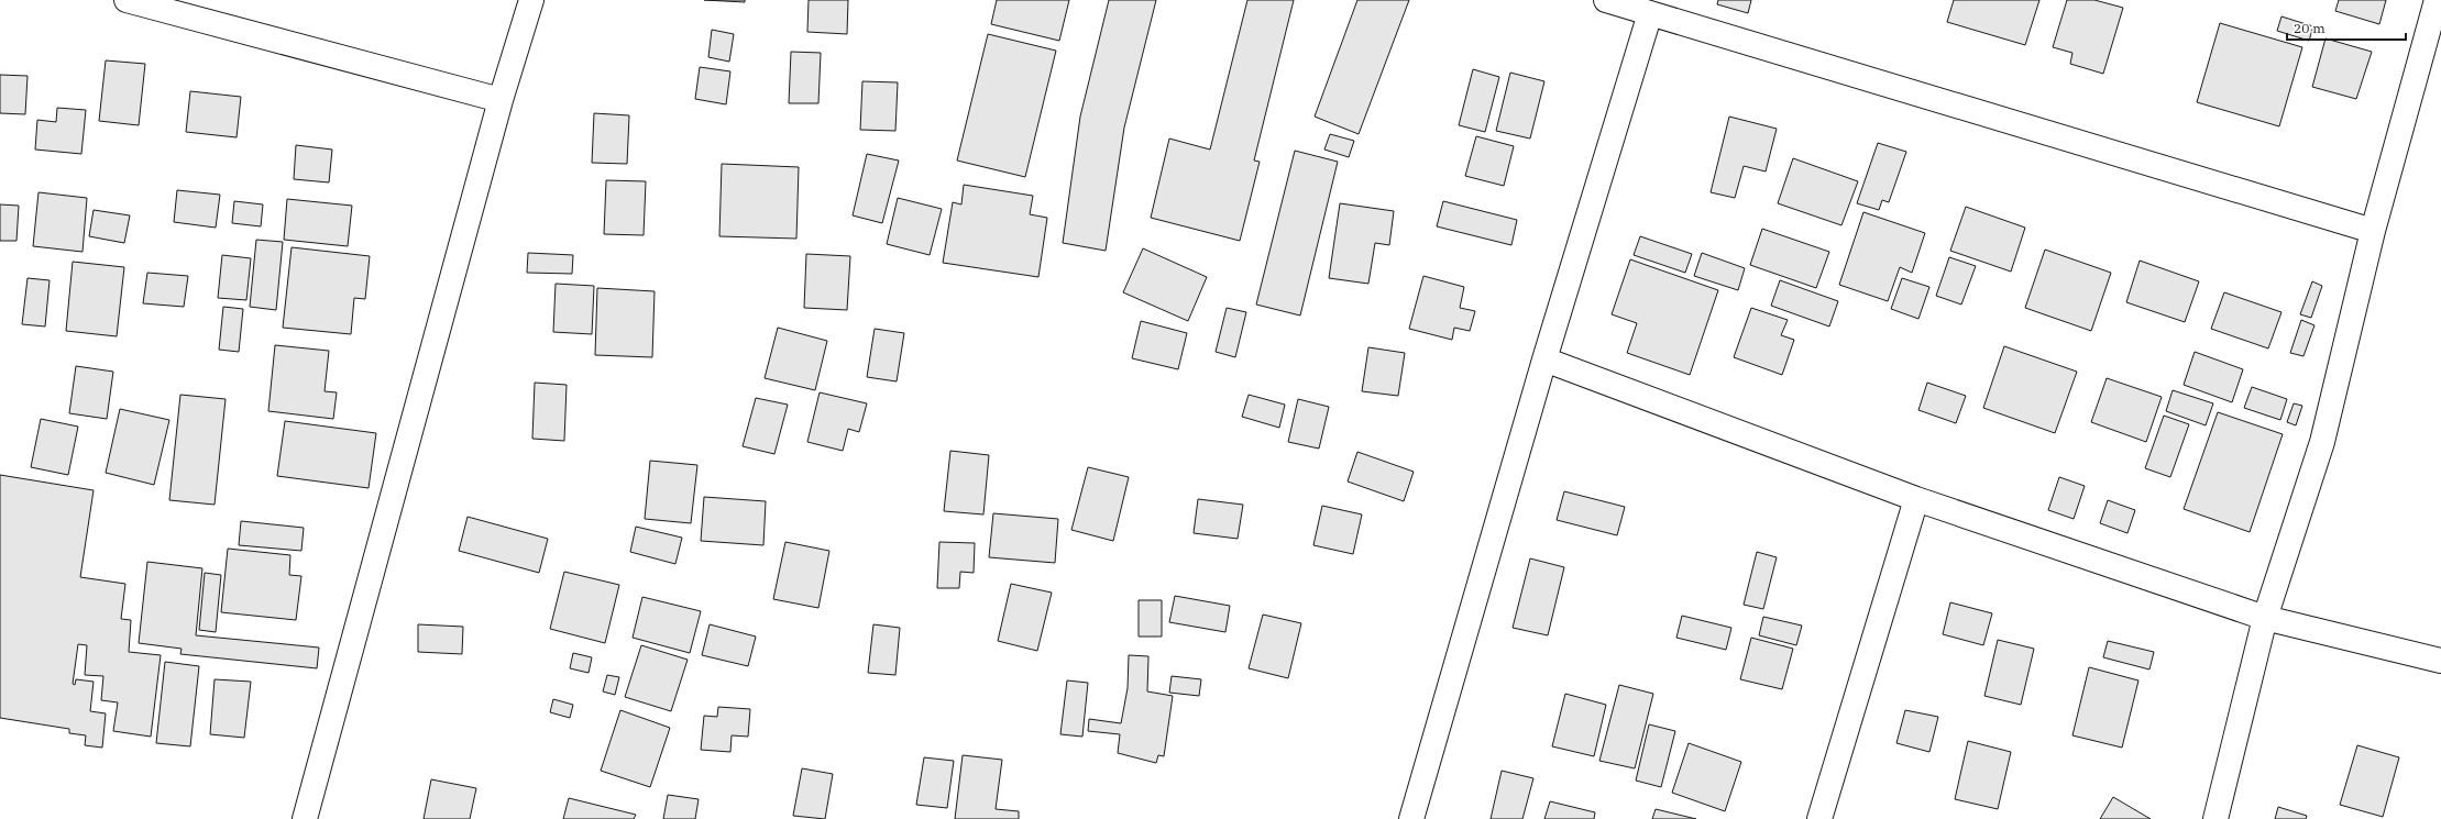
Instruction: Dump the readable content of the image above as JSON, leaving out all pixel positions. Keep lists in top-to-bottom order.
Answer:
{
  "scale_bar": "20 m"
}
